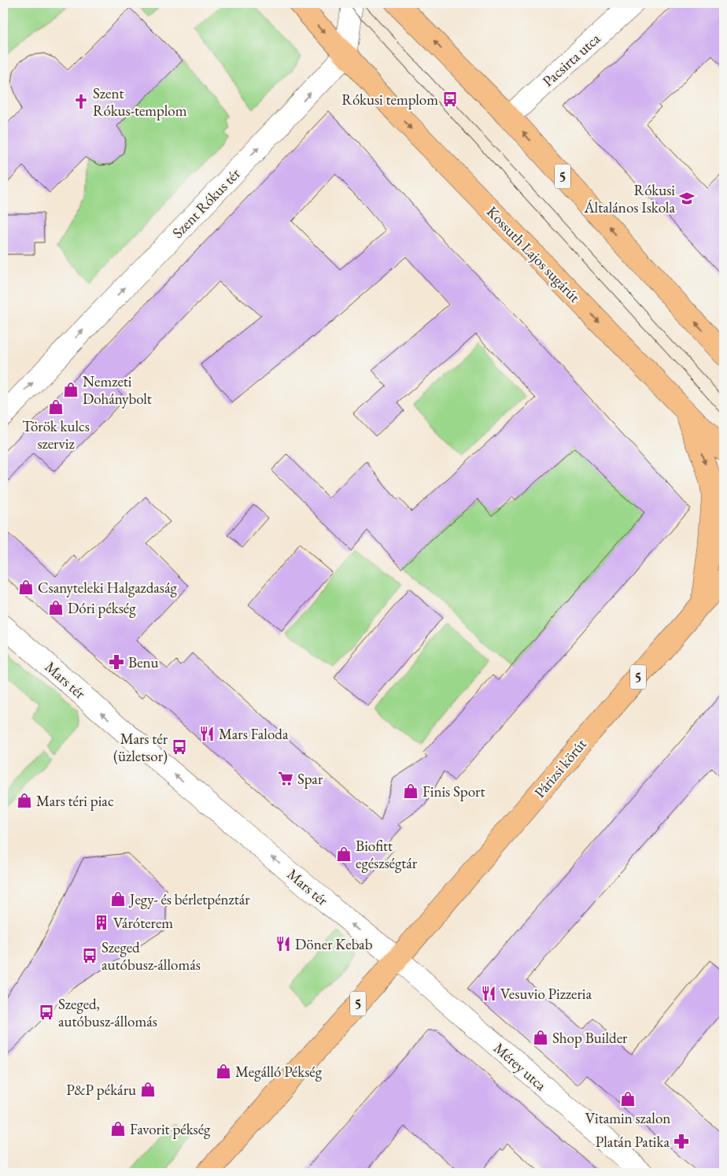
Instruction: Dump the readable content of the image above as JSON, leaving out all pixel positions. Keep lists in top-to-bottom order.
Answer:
{
  "streets": {
    "main road": ["5", "Kossuth Lajos sugárút", "Párizsi körút"],
    "street": [
      "Pacsirta utca",
      "Szent Rókus tér",
      "Mars tér",
      "Mérey utca"
    ]
  },
  "crossings": [
    ["Pacsirta utca", "5"],
    ["5", "Mars tér"],
    ["5", "Párizsi körút"],
    ["5", "Mérey utca"],
    ["Szent Rókus tér", "Kossuth Lajos sugárút"],
    ["Mars tér", "Párizsi körút"],
    ["Mars tér", "Mérey utca"],
    ["Párizsi körút", "Mérey utca"]
  ],
  "one_way": ["Szent Rókus tér", "Mars tér"],
  "places": {
    "bus stop": [
      "Rókusi templom",
      "Mars tér (üzletsor)",
      "Szeged autóbusz-állomás",
      "Szeged, autóbusz-állomás"
    ],
    "church": ["Szent Rókus-templom"],
    "school or university": ["Rókusi Általános Iskola"],
    "shop": [
      "Nemzeti Dohánybolt",
      "Török kulcs szerviz",
      "Csanyteleki Halgazdaság",
      "Dóri pékség",
      "Finis Sport",
      "Mars téri piac",
      "Biofitt egészségtár",
      "Jegy- és bérletpénztár",
      "Shop Builder",
      "Megálló Pékség",
      "P&P pékáru",
      "Vitamin szalon",
      "Favorit pékség"
    ],
    "pharmacy": ["Benu", "Platán Patika"],
    "restaurant": ["Mars Faloda", "Döner Kebab", "Vesuvio Pizzeria"],
    "supermarket": ["Spar"],
    "building": ["Váróterem"]
  }
}
